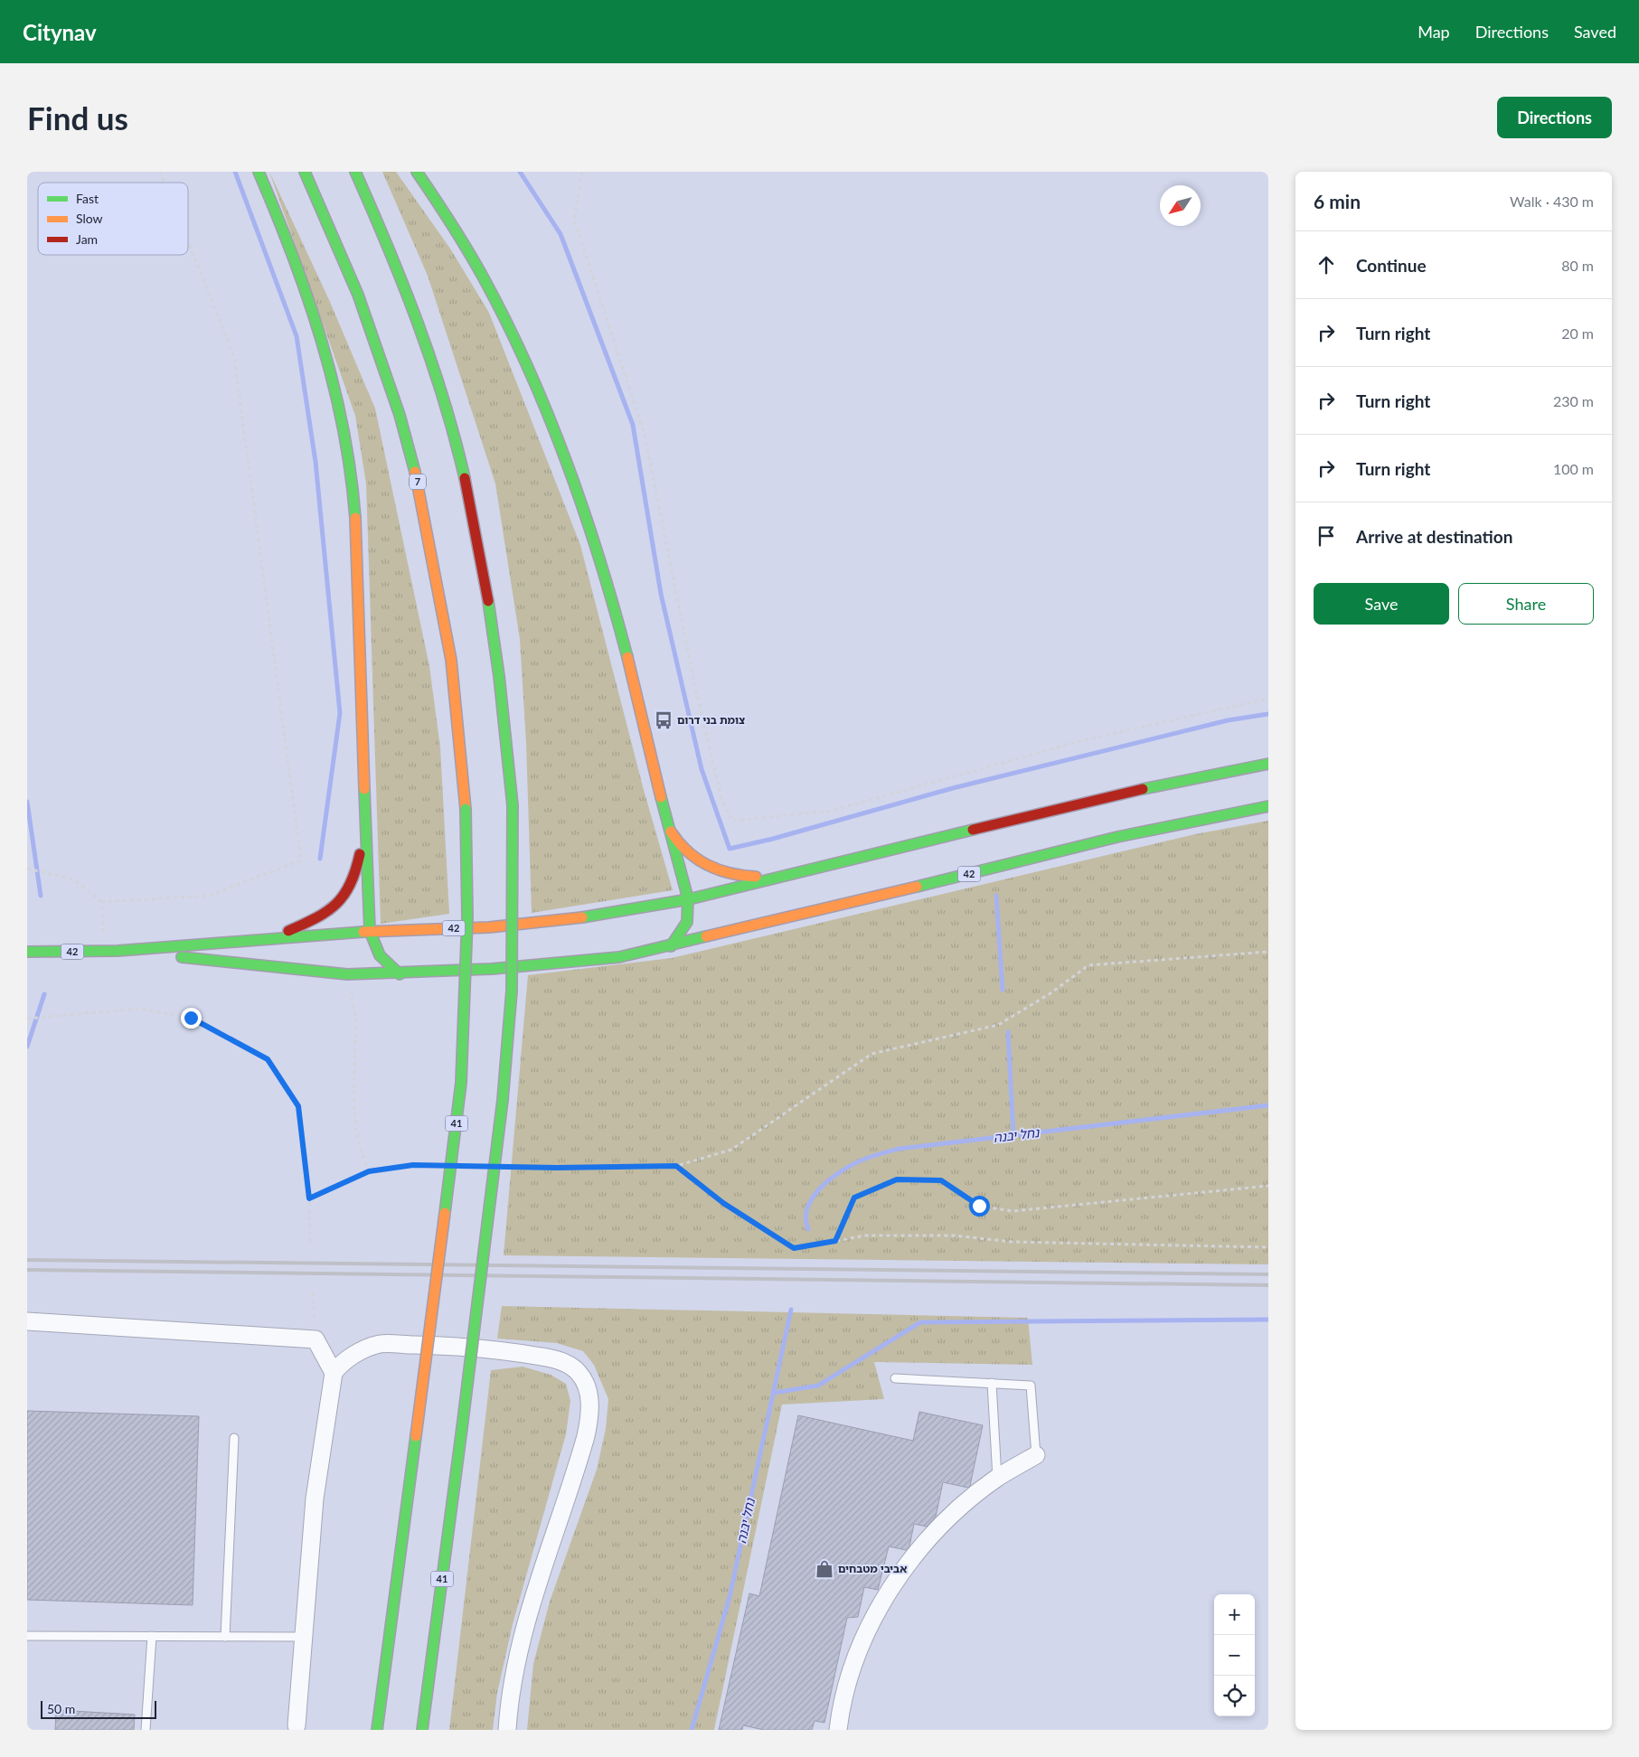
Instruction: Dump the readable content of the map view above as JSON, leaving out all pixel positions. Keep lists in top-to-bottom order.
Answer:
{
  "streets": {
    "highway": ["7", "42", "41"]
  },
  "crossings": [
    ["7", "41"]
  ],
  "water": ["נחל יבנה"],
  "places": {
    "bus stop": ["צומת בני דרום"],
    "shop": ["אביבי מטבחים"]
  },
  "legend": ["Fast", "Slow", "Jam"],
  "scale_bar": "50 m",
  "north": "bottom left",
  "page": {
    "header": "Citynav",
    "nav": ["Map", "Directions", "Saved"],
    "buttons": [
      "Directions",
      ["Save", "Share"]
    ],
    "title": "Find us",
    "heading": ["6 min", "Walk · 430 m"],
    "list": [
      ["Continue", "80 m"],
      ["Turn right", "20 m"],
      ["Turn right", "230 m"],
      ["Turn right", "100 m"],
      "Arrive at destination"
    ],
    "map_buttons": ["+", "−"],
    "scale": "50 m"
  }
}
